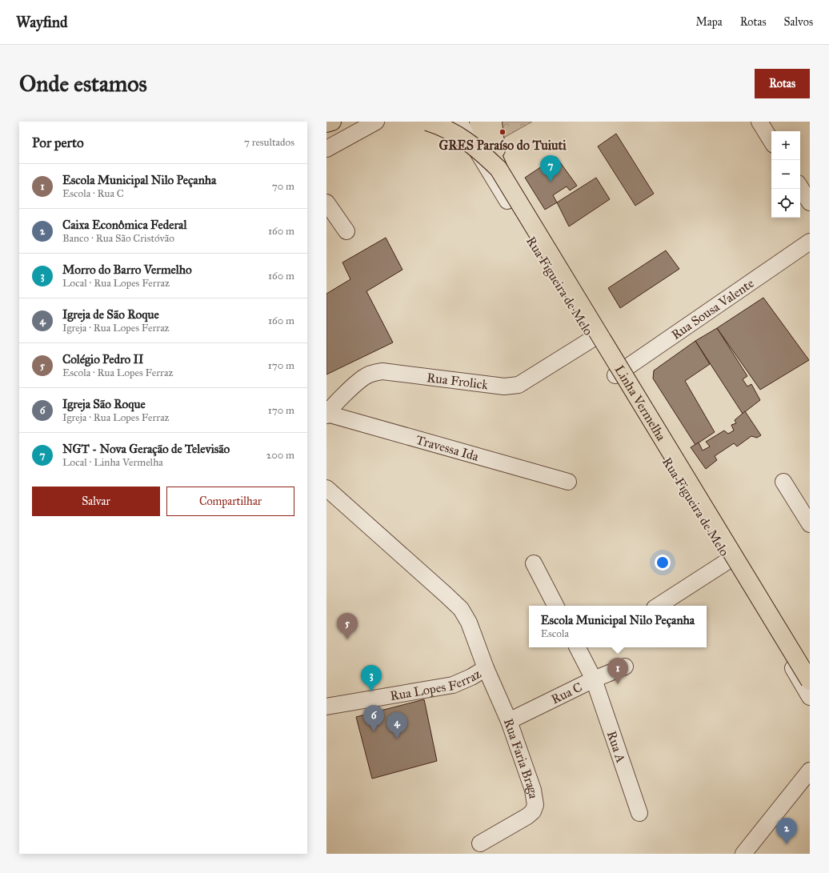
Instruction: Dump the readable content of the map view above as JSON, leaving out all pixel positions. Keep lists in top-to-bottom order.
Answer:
{
  "streets": {
    "highway": ["Linha Vermelha"],
    "street": [
      "Rua Figueira de Melo",
      "Rua Sousa Valente",
      "Rua Frolick",
      "Travessa Ida",
      "Rua Lopes Ferraz",
      "Rua C",
      "Rua A",
      "Rua Faria Braga"
    ]
  },
  "crossings": [
    ["Rua Figueira de Melo", "Rua Sousa Valente"],
    ["Rua Figueira de Melo", "Rua Frolick"],
    ["Rua Frolick", "Travessa Ida"],
    ["Rua Lopes Ferraz", "Rua Faria Braga"],
    ["Rua C", "Rua A"],
    ["Rua C", "Rua Faria Braga"]
  ],
  "places": ["GRES Paraíso do Tuiuti"],
  "page": {
    "header": "Wayfind",
    "nav": ["Mapa", "Rotas", "Salvos"],
    "buttons": [
      "Rotas",
      ["Salvar", "Compartilhar"]
    ],
    "title": "Onde estamos",
    "heading": ["Por perto", "7 resultados"],
    "map_buttons": ["+", "−"],
    "pins": [
      "7",
      "5",
      "1",
      "3",
      "6",
      "4",
      "2"
    ],
    "list": [
      {
        "mark": "1",
        "name": "Escola Municipal Nilo Peçanha",
        "note": "Escola · Rua C",
        "value": "70 m"
      },
      {
        "mark": "2",
        "name": "Caixa Econômica Federal",
        "note": "Banco · Rua São Cristóvão",
        "value": "160 m"
      },
      {
        "mark": "3",
        "name": "Morro do Barro Vermelho",
        "note": "Local · Rua Lopes Ferraz",
        "value": "160 m"
      },
      {
        "mark": "4",
        "name": "Igreja de São Roque",
        "note": "Igreja · Rua Lopes Ferraz",
        "value": "160 m"
      },
      {
        "mark": "5",
        "name": "Colégio Pedro II",
        "note": "Escola · Rua Lopes Ferraz",
        "value": "170 m"
      },
      {
        "mark": "6",
        "name": "Igreja São Roque",
        "note": "Igreja · Rua Lopes Ferraz",
        "value": "170 m"
      },
      {
        "mark": "7",
        "name": "NGT - Nova Geração de Televisão",
        "note": "Local · Linha Vermelha",
        "value": "200 m"
      }
    ],
    "popup": ["Escola Municipal Nilo Peçanha", "Escola"]
  }
}
